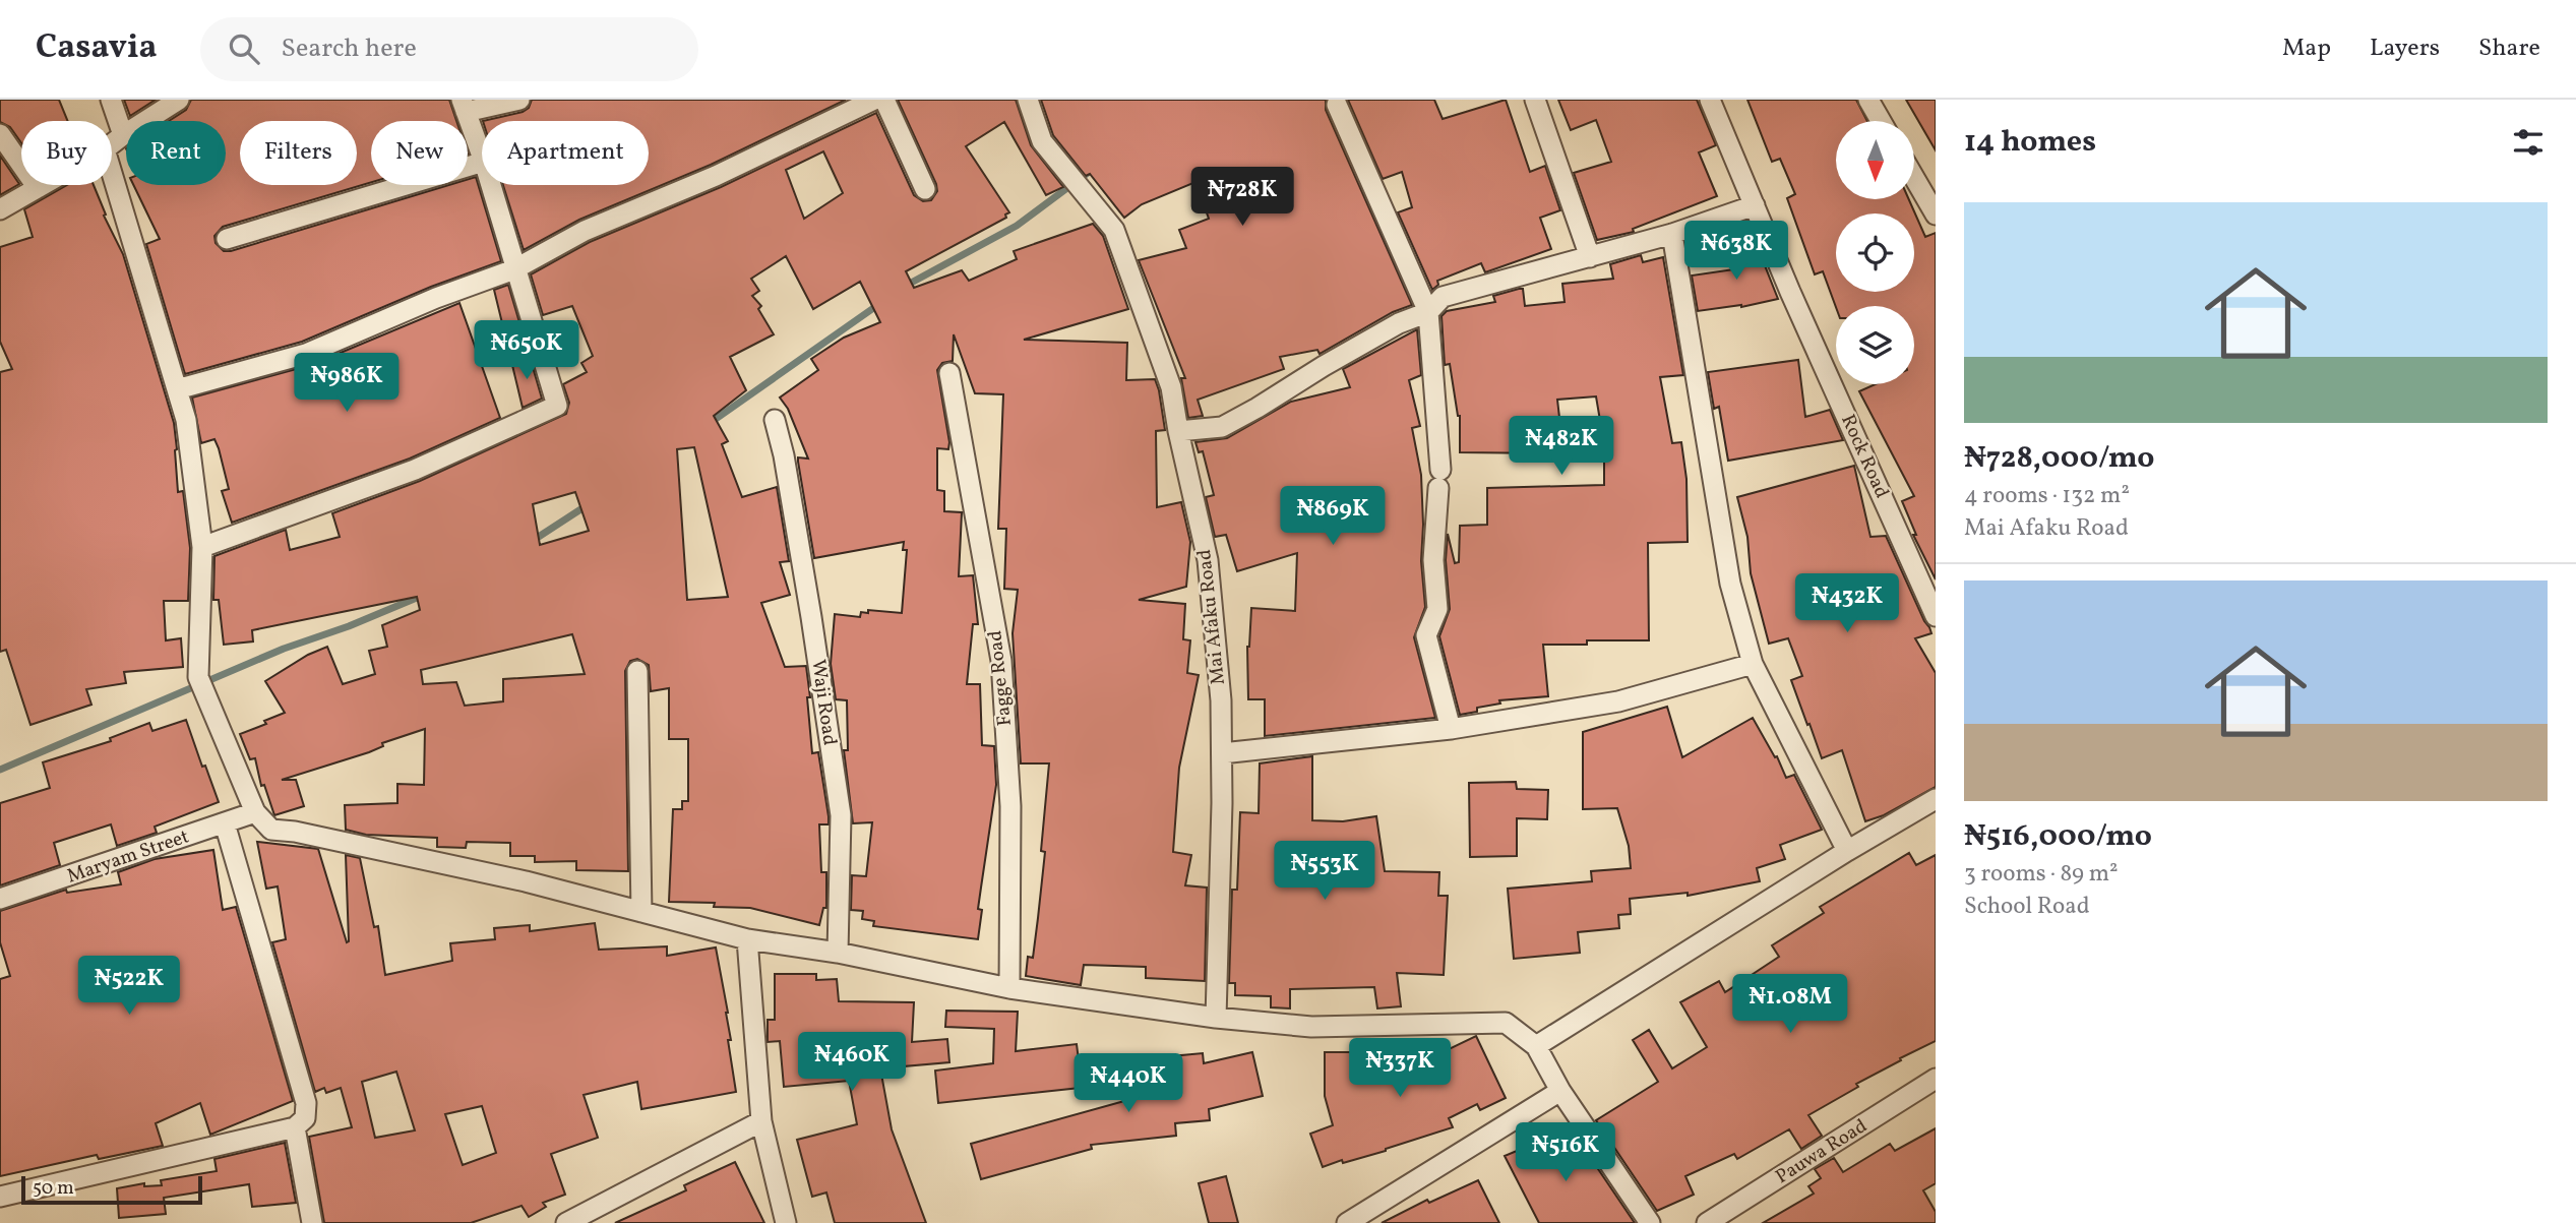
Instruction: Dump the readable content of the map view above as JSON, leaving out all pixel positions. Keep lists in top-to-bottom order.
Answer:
{
  "streets": {
    "street": [
      "Rock Road",
      "Mai Afaku Road",
      "Fagge Road",
      "Waji Road",
      "Maryam Street",
      "Pauwa Road"
    ]
  },
  "scale_bar": "50 m",
  "north": "bottom",
  "page": {
    "header": "Casavia",
    "search": "Search here",
    "nav": ["Map", "Layers", "Share"],
    "heading": "14 homes",
    "chip": [
      "Buy",
      "Rent",
      "Filters",
      "New",
      "Apartment"
    ],
    "price": [
      "₦728K",
      "₦638K",
      "₦650K",
      "₦986K",
      "₦482K",
      "₦869K",
      "₦432K",
      "₦553K",
      "₦522K",
      "₦1.08M",
      "₦460K",
      "₦337K",
      "₦440K",
      "₦516K"
    ],
    "list": [
      {
        "name": "₦728,000/mo",
        "note": "4 rooms · 132 m² · Mai Afaku Road"
      },
      {
        "name": "₦516,000/mo",
        "note": "3 rooms · 89 m² · School Road"
      }
    ],
    "scale": "50 m"
  }
}
